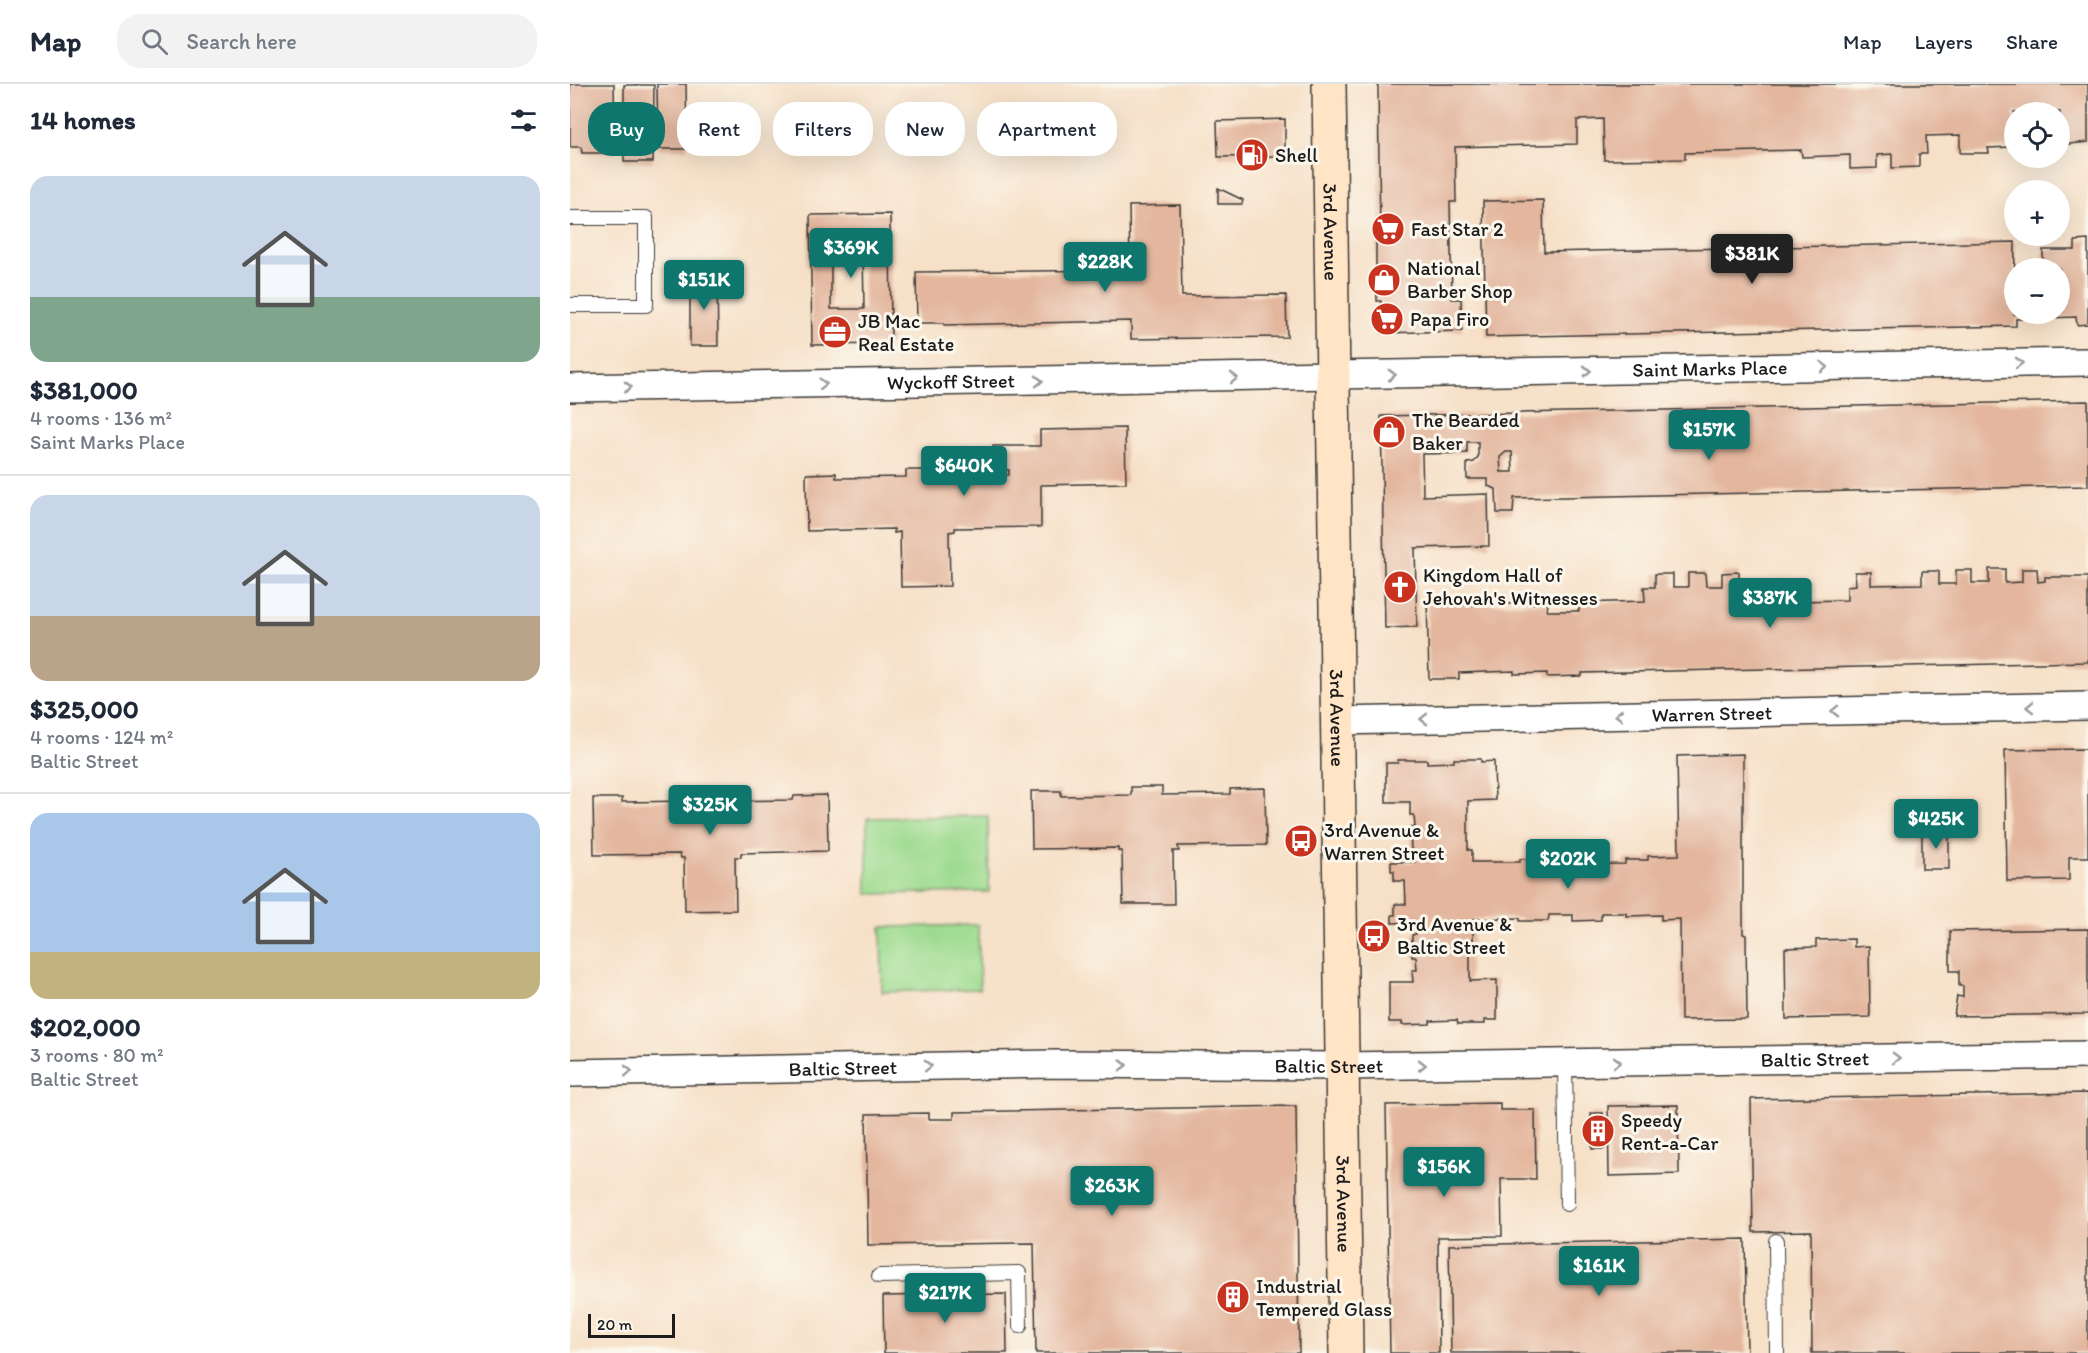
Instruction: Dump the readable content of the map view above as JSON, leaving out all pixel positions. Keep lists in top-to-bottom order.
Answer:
{
  "streets": {
    "main road": ["3rd Avenue"],
    "street": [
      "Saint Marks Place",
      "Wyckoff Street",
      "Warren Street",
      "Baltic Street"
    ]
  },
  "crossings": [
    ["3rd Avenue", "Saint Marks Place"],
    ["3rd Avenue", "Wyckoff Street"],
    ["3rd Avenue", "Warren Street"],
    ["3rd Avenue", "Baltic Street"],
    ["Saint Marks Place", "Wyckoff Street"]
  ],
  "one_way": [
    "Saint Marks Place",
    "Wyckoff Street",
    "Warren Street",
    "Baltic Street"
  ],
  "places": {
    "fuel station": ["Shell"],
    "supermarket": ["Fast Star 2", "Papa Firo"],
    "shop": ["National Barber Shop", "The Bearded Baker"],
    "office": ["JB Mac Real Estate"],
    "church": ["Kingdom Hall of Jehovah's Witnesses"],
    "bus stop": ["3rd Avenue & Warren Street", "3rd Avenue & Baltic Street"],
    "building": ["Speedy Rent-a-Car", "Industrial Tempered Glass"]
  },
  "scale_bar": "20 m",
  "page": {
    "header": "Map",
    "search": "Search here",
    "nav": ["Map", "Layers", "Share"],
    "heading": "14 homes",
    "map_buttons": ["+", "−"],
    "chip": [
      "Buy",
      "Rent",
      "Filters",
      "New",
      "Apartment"
    ],
    "list": [
      {
        "name": "$381,000",
        "note": "4 rooms · 136 m² · Saint Marks Place"
      },
      {
        "name": "$325,000",
        "note": "4 rooms · 124 m² · Baltic Street"
      },
      {
        "name": "$202,000",
        "note": "3 rooms · 80 m² · Baltic Street"
      }
    ],
    "price": [
      "$369K",
      "$381K",
      "$228K",
      "$151K",
      "$157K",
      "$640K",
      "$387K",
      "$325K",
      "$425K",
      "$202K",
      "$156K",
      "$263K",
      "$161K",
      "$217K"
    ],
    "scale": "20 m"
  }
}
